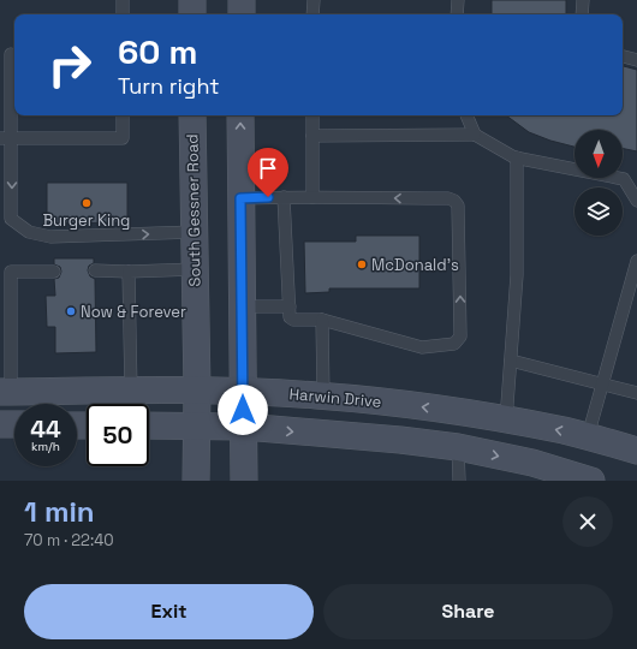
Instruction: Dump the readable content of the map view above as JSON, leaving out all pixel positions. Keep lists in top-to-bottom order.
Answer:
{
  "streets": {
    "main road": ["South Gessner Road", "Harwin Drive"]
  },
  "crossings": [
    ["South Gessner Road", "Harwin Drive"]
  ],
  "places": ["Burger King", "McDonald's", "Now & Forever"],
  "north": "bottom",
  "page": {
    "turn": ["60 m", "Turn right"],
    "speed": "44 km/h",
    "limit": "50",
    "heading": ["1 min", "70 m · 22:40"],
    "buttons": ["Exit", "Share"]
  }
}
